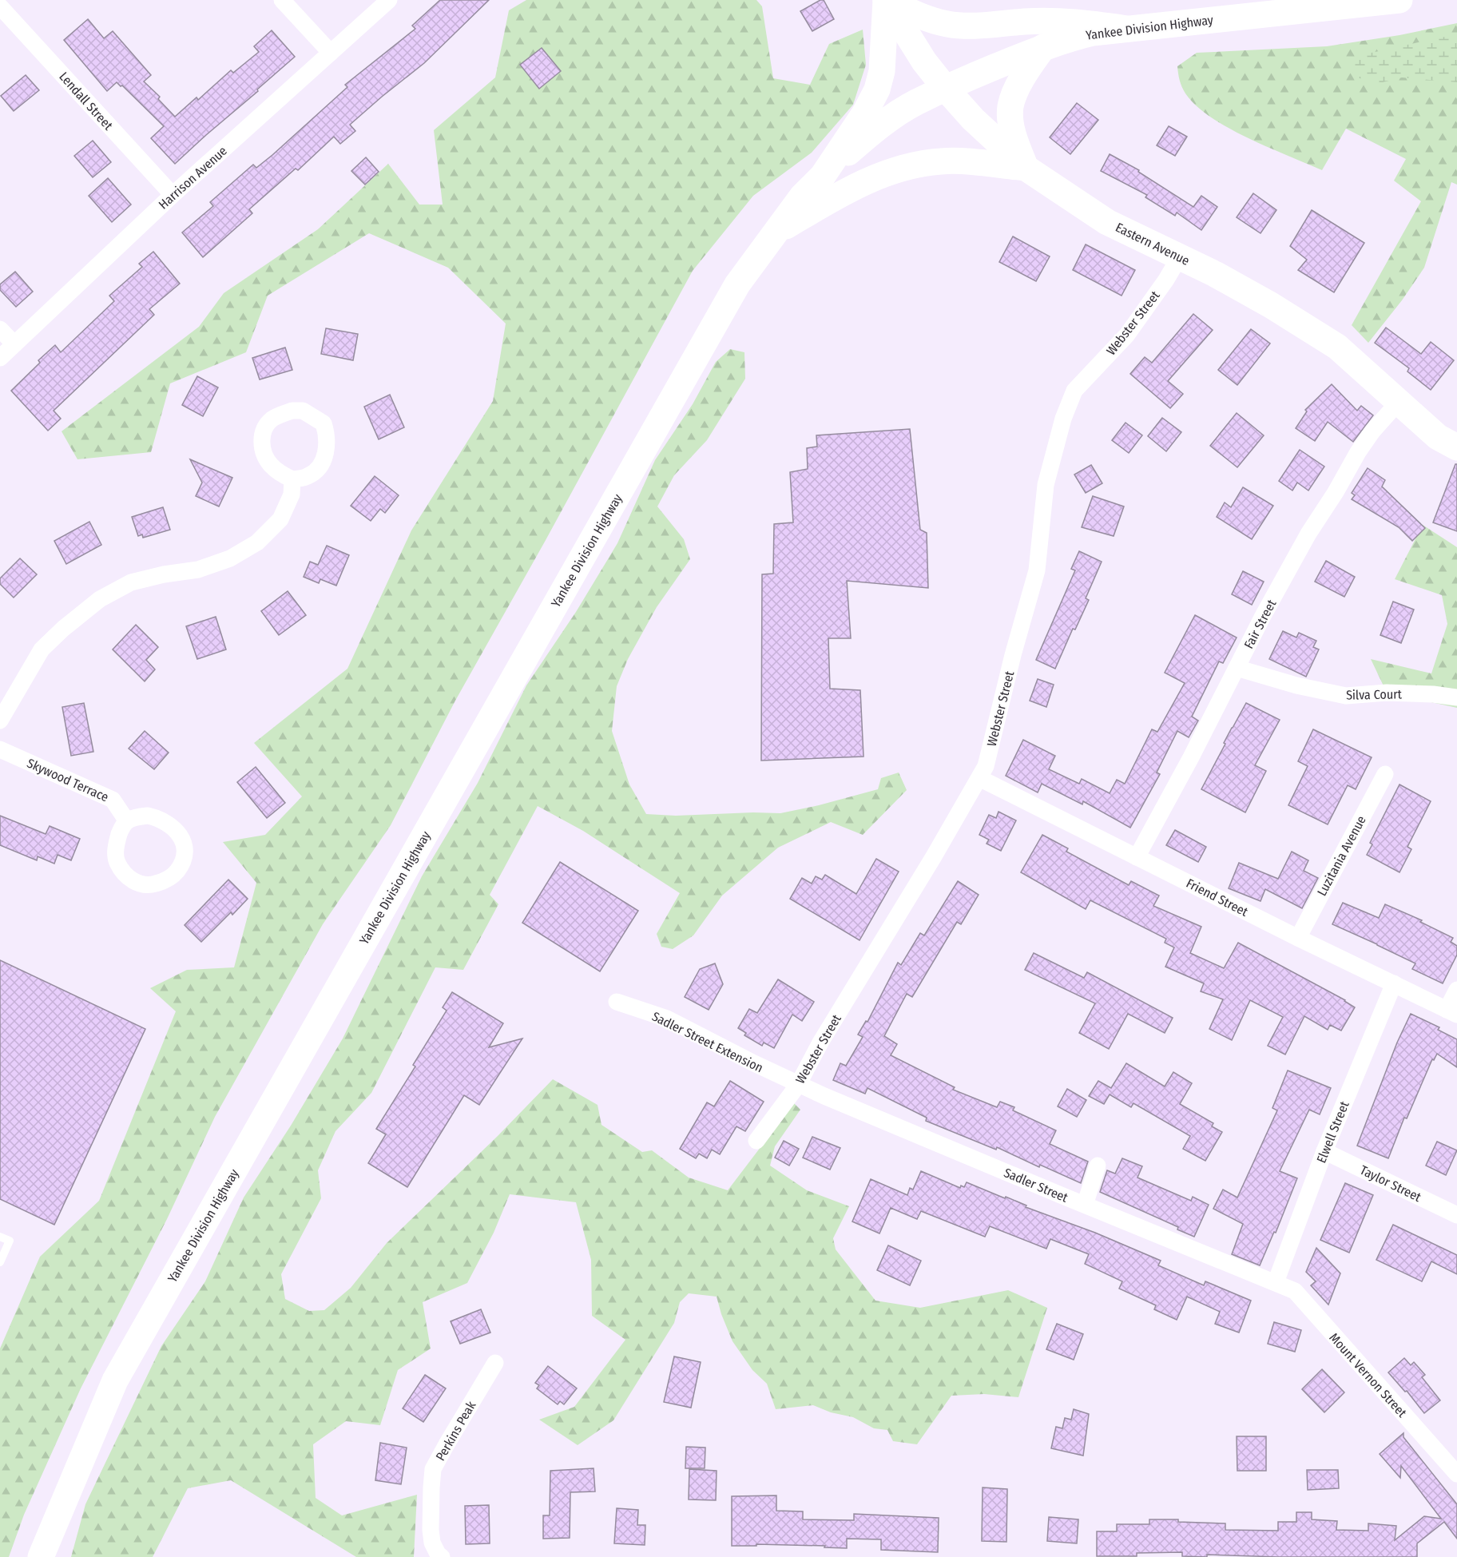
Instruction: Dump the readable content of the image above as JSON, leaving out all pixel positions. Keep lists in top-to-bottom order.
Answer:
{
  "streets": {
    "main road": ["Yankee Division Highway", "Eastern Avenue"],
    "street": [
      "Lendall Street",
      "Harrison Avenue",
      "Webster Street",
      "Fair Street",
      "Silva Court",
      "Skywood Terrace",
      "Luzitania Avenue",
      "Friend Street",
      "Sadler Street Extension",
      "Elwell Street",
      "Taylor Street",
      "Sadler Street",
      "Mount Vernon Street",
      "Perkins Peak"
    ]
  },
  "crossings": [
    ["Yankee Division Highway", "Eastern Avenue"],
    ["Lendall Street", "Harrison Avenue"],
    ["Eastern Avenue", "Webster Street"],
    ["Eastern Avenue", "Fair Street"],
    ["Webster Street", "Friend Street"],
    ["Webster Street", "Sadler Street Extension"],
    ["Webster Street", "Sadler Street"],
    ["Fair Street", "Silva Court"],
    ["Fair Street", "Friend Street"],
    ["Luzitania Avenue", "Friend Street"],
    ["Friend Street", "Elwell Street"],
    ["Sadler Street Extension", "Sadler Street"],
    ["Elwell Street", "Taylor Street"],
    ["Elwell Street", "Sadler Street"],
    ["Elwell Street", "Mount Vernon Street"],
    ["Sadler Street", "Mount Vernon Street"]
  ]
}
